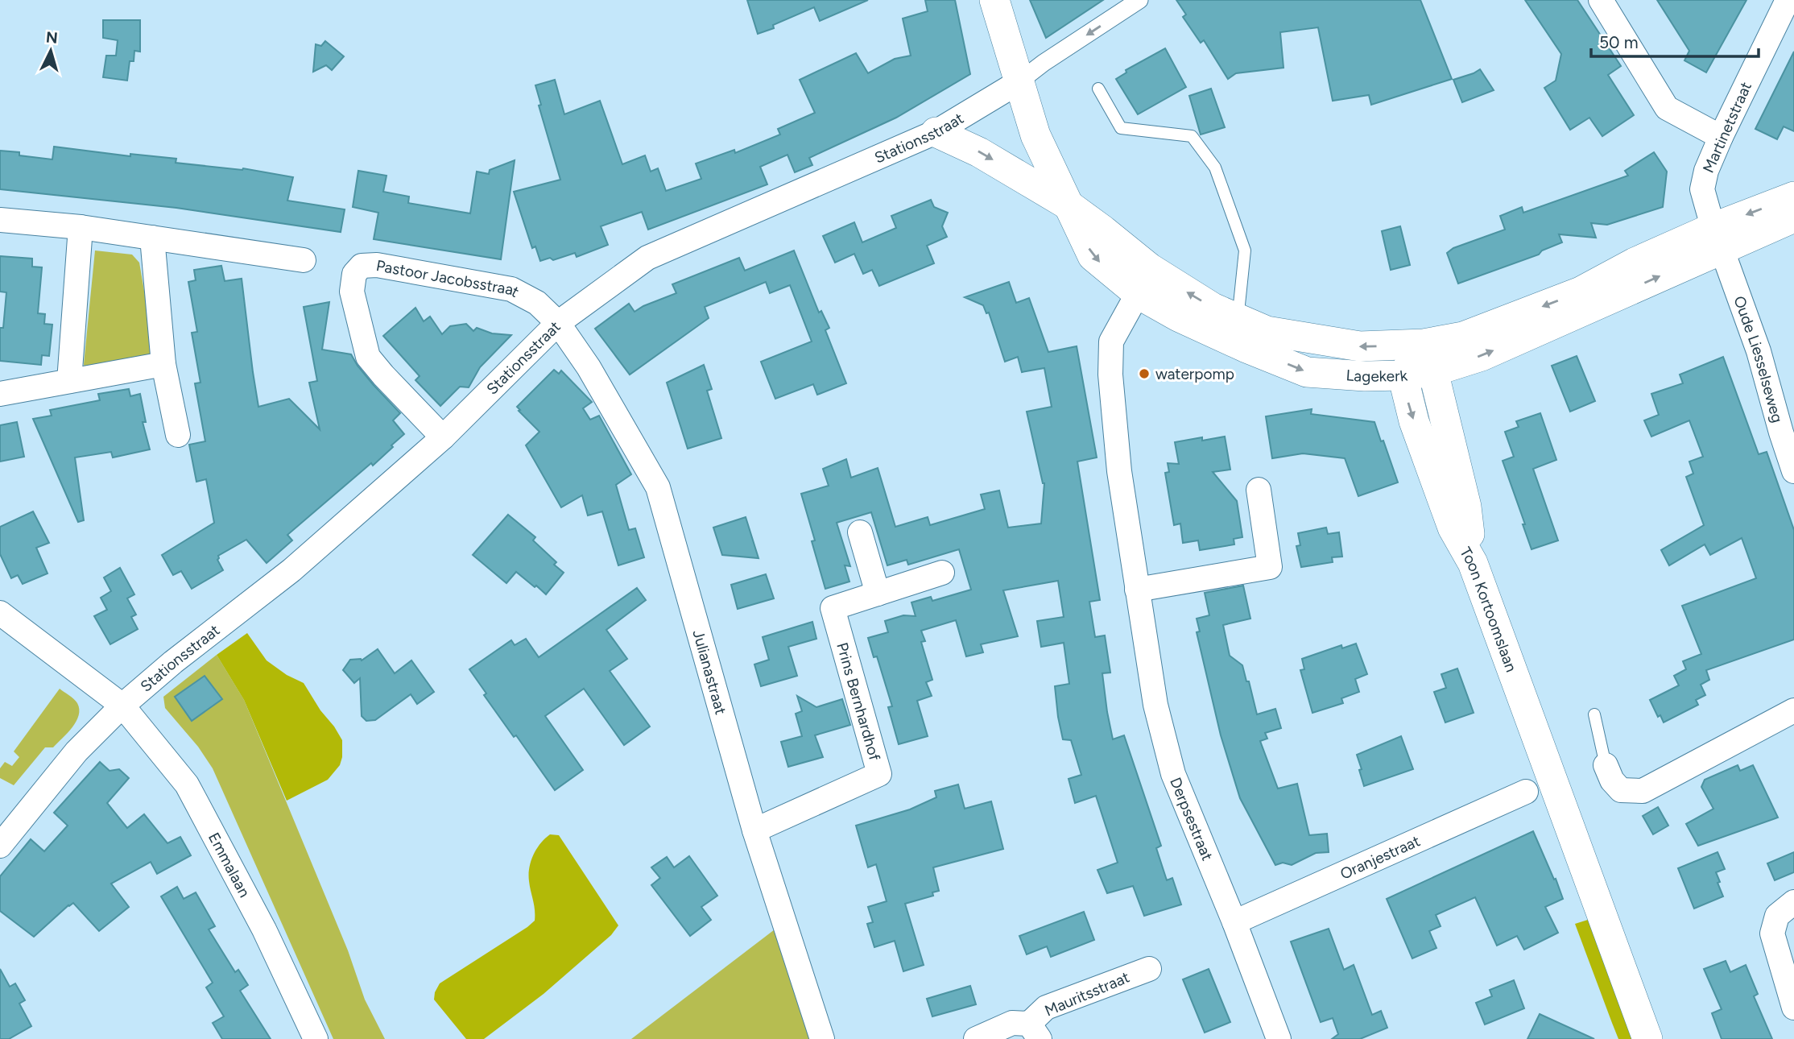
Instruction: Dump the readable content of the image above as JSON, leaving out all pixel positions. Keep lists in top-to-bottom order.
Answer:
{
  "streets": {
    "street": [
      "Martinetstraat",
      "Stationsstraat",
      "Pastoor Jacobsstraat",
      "Oude Liesselseweg",
      "Lagekerk",
      "Toon Kortoomslaan",
      "Julianastraat",
      "Prins Bernhardhof",
      "Derpsestraat",
      "Oranjestraat",
      "Emmalaan",
      "Mauritsstraat"
    ]
  },
  "crossings": [
    ["Martinetstraat", "Oude Liesselseweg"],
    ["Martinetstraat", "Lagekerk"],
    ["Stationsstraat", "Pastoor Jacobsstraat"],
    ["Stationsstraat", "Lagekerk"],
    ["Stationsstraat", "Julianastraat"],
    ["Stationsstraat", "Emmalaan"],
    ["Pastoor Jacobsstraat", "Julianastraat"],
    ["Oude Liesselseweg", "Lagekerk"],
    ["Lagekerk", "Toon Kortoomslaan"],
    ["Lagekerk", "Derpsestraat"],
    ["Julianastraat", "Prins Bernhardhof"],
    ["Derpsestraat", "Oranjestraat"]
  ],
  "places": ["waterpomp"],
  "scale_bar": "50 m",
  "north": "top"
}
